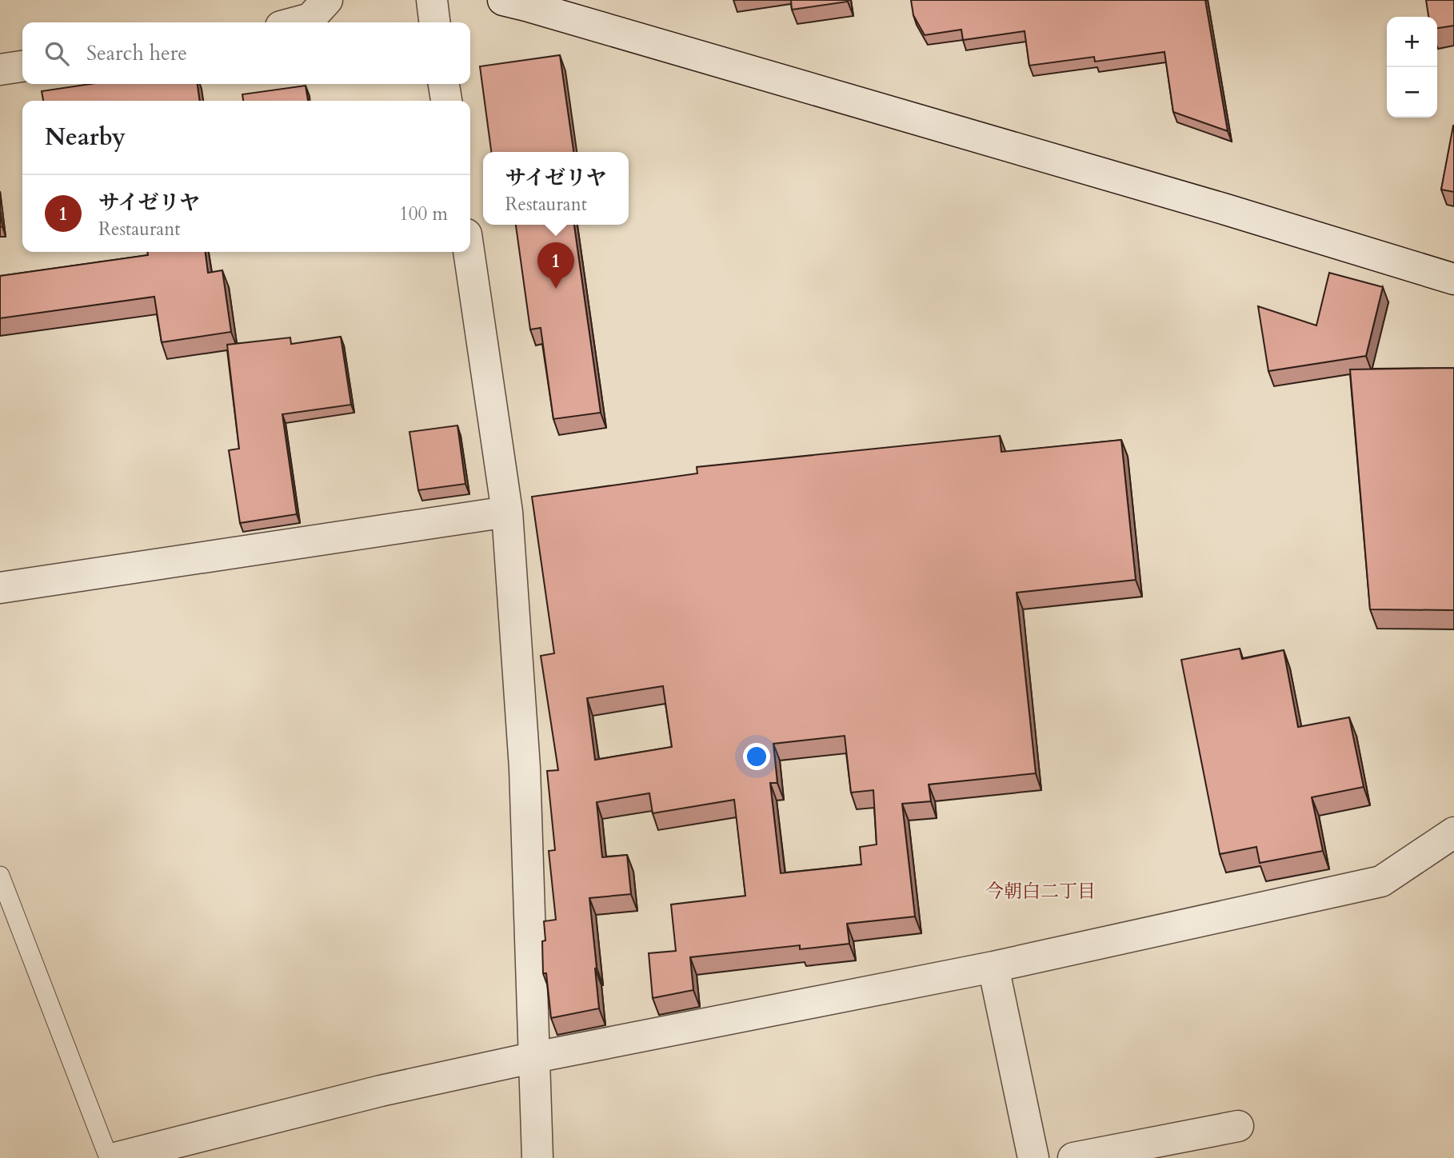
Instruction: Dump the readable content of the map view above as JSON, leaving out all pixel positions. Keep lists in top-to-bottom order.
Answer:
{
  "districts": ["今朝白二丁目"],
  "page": {
    "map_buttons": ["+", "−"],
    "search": "Search here",
    "heading": "Nearby",
    "popup": ["サイゼリヤ", "Restaurant"],
    "list": [
      {
        "mark": "1",
        "name": "サイゼリヤ",
        "note": "Restaurant",
        "value": "100 m"
      }
    ],
    "pins": "1"
  }
}
